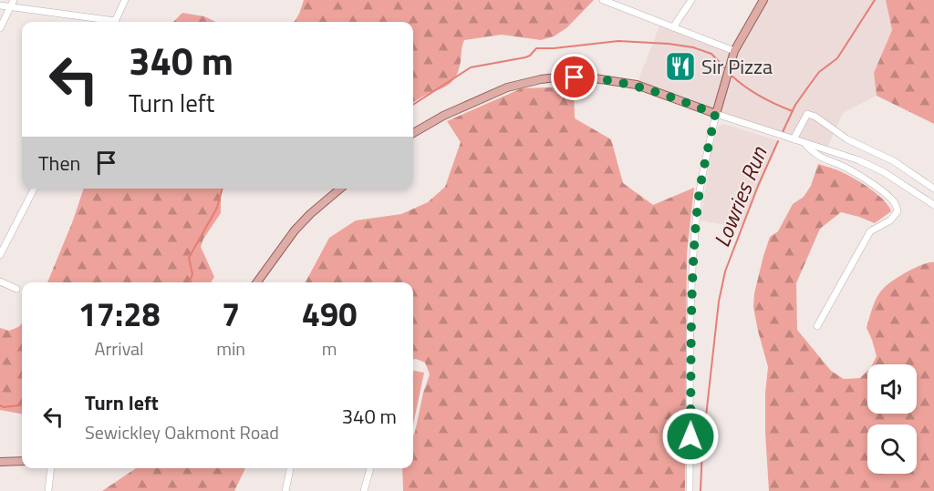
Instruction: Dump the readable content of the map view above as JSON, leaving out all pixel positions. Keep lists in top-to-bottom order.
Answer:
{
  "water": ["Lowries Run"],
  "places": {
    "restaurant": ["Sir Pizza"]
  },
  "page": {
    "turn": ["340 m", "Turn left"],
    "then": "Then",
    "eta": [
      "17:28",
      "Arrival",
      "7",
      "min",
      "490",
      "m"
    ],
    "list": [
      {
        "name": "Turn left",
        "note": "Sewickley Oakmont Road",
        "value": "340 m"
      }
    ]
  }
}
